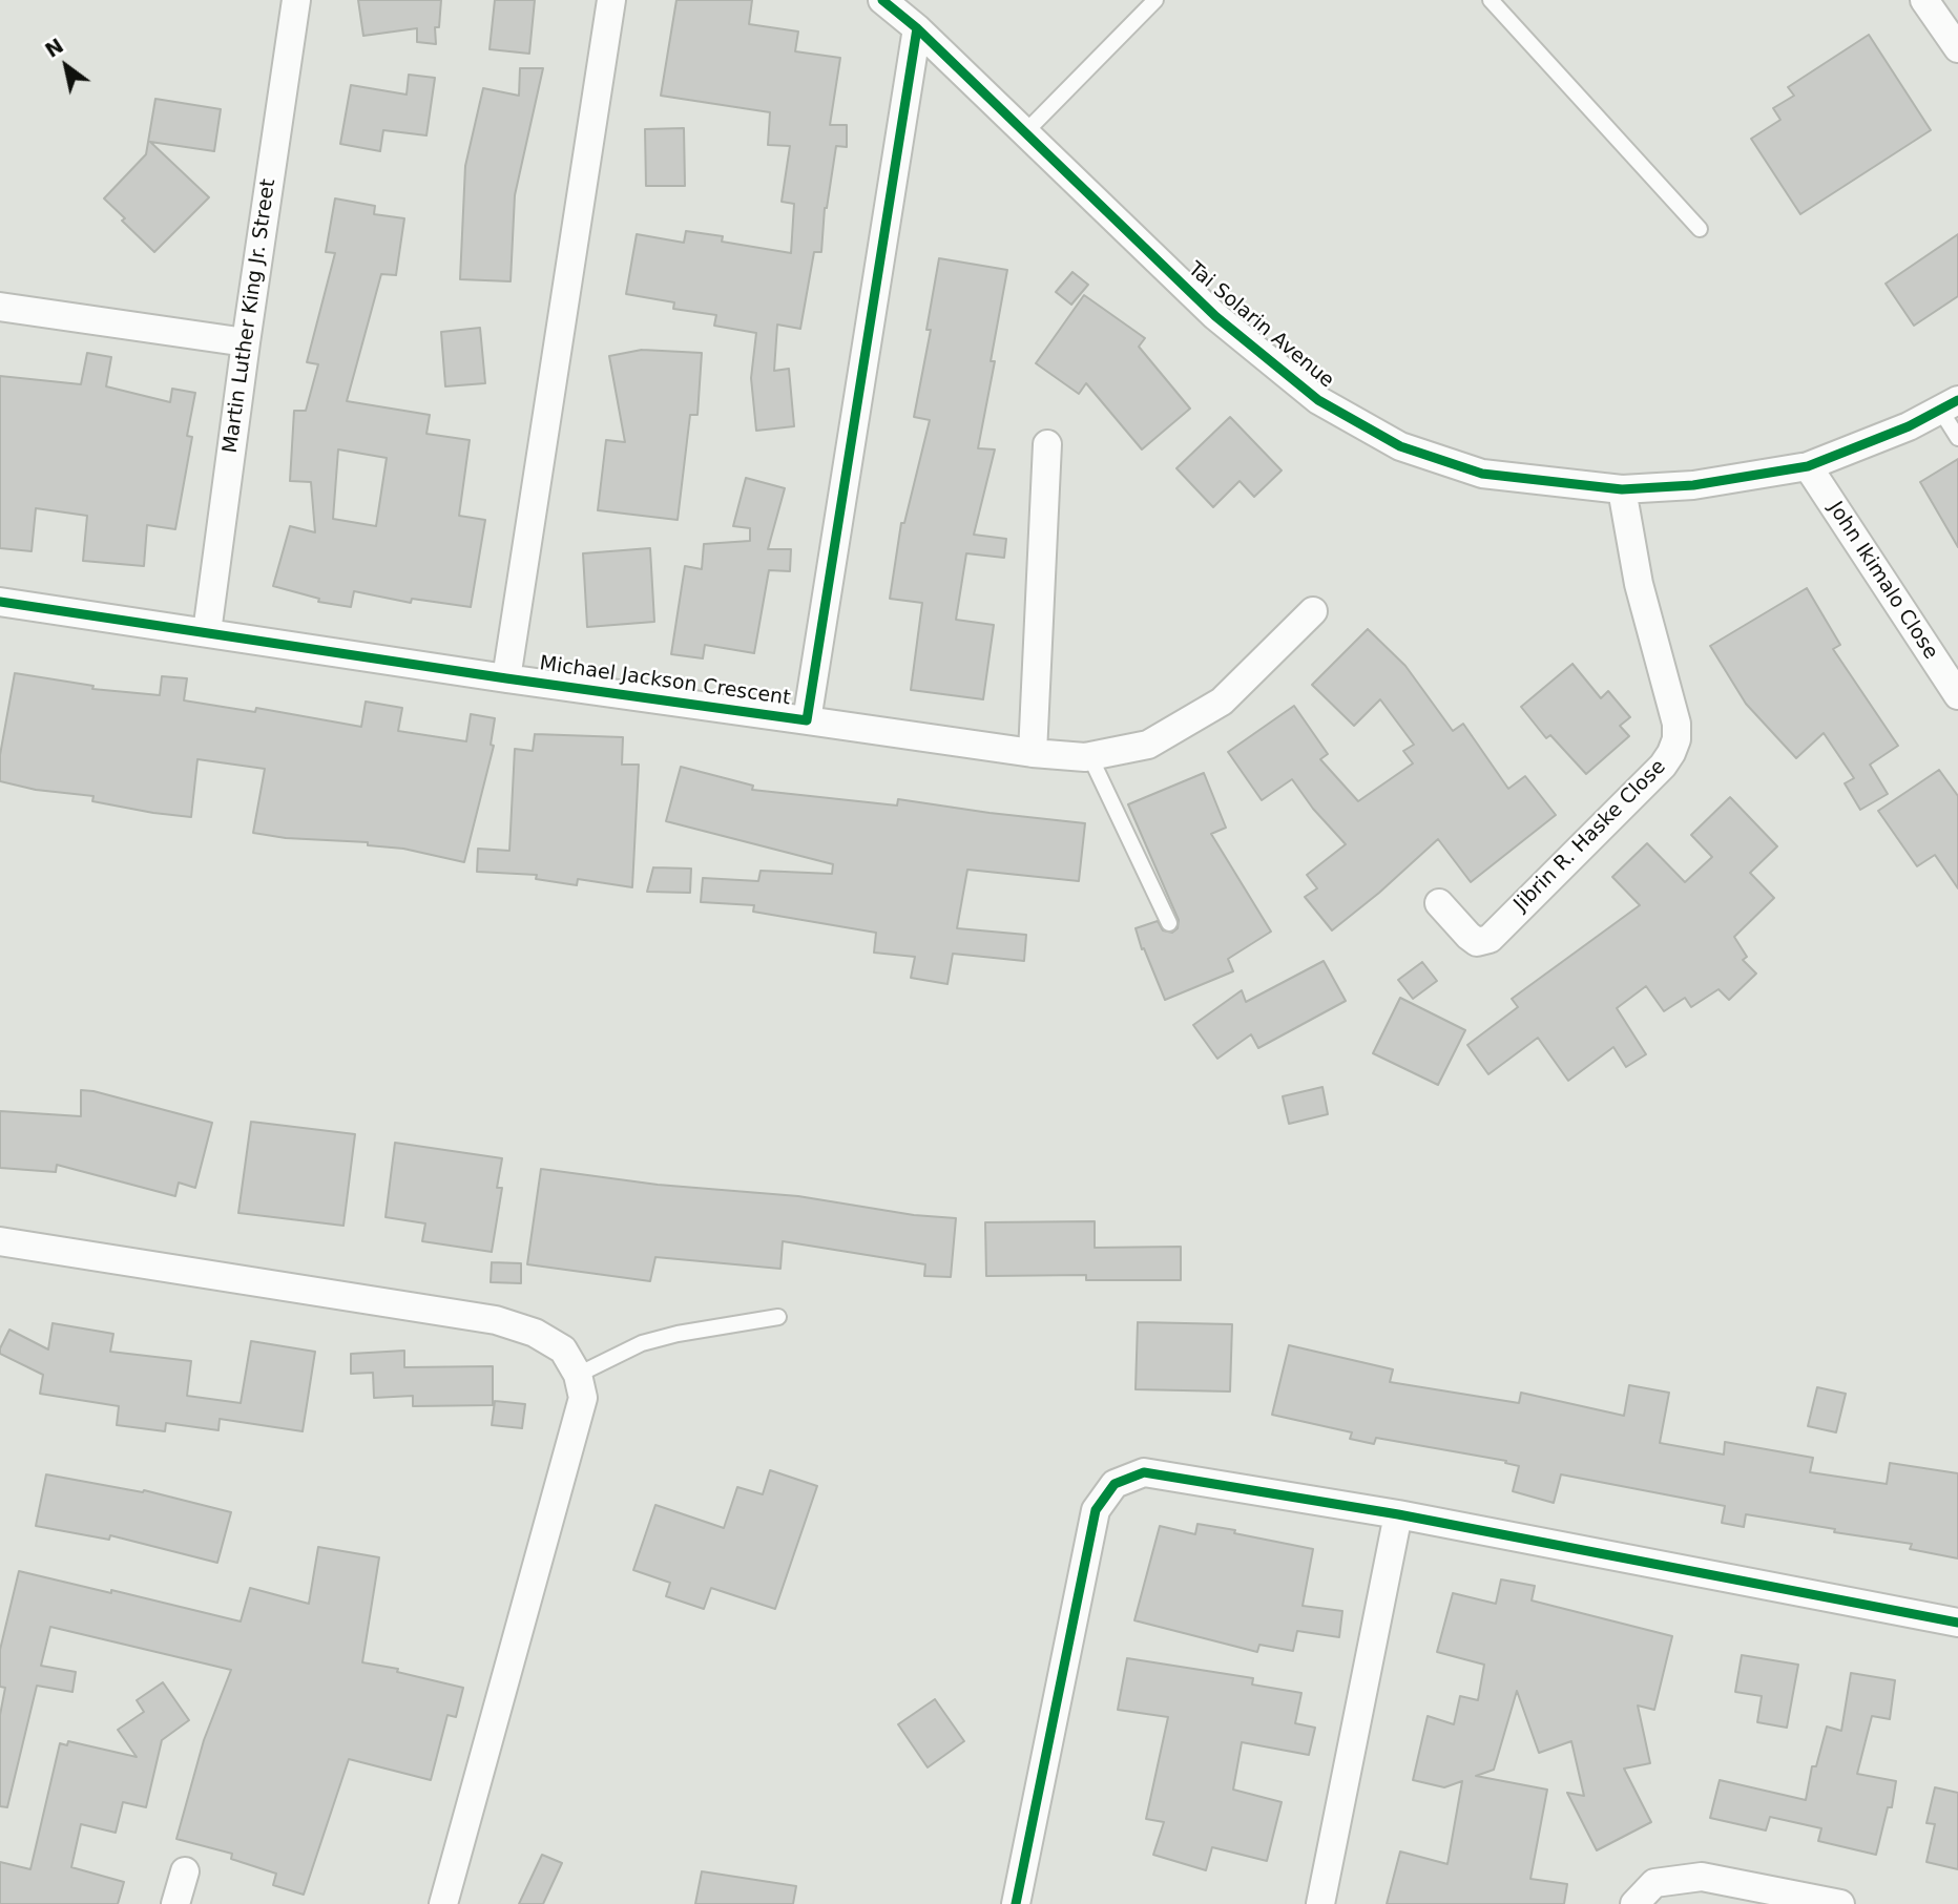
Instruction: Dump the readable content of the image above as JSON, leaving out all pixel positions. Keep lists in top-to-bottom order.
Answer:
{
  "streets": {
    "street": [
      "Martin Luther King Jr. Street",
      "Tai Solarin Avenue",
      "John Ikimalo Close",
      "Michael Jackson Crescent",
      "Jibrin R. Haske Close"
    ]
  },
  "crossings": [
    ["Martin Luther King Jr. Street", "Michael Jackson Crescent"],
    ["Tai Solarin Avenue", "John Ikimalo Close"],
    ["Tai Solarin Avenue", "Michael Jackson Crescent"],
    ["Tai Solarin Avenue", "Jibrin R. Haske Close"]
  ],
  "north": "top left"
}
